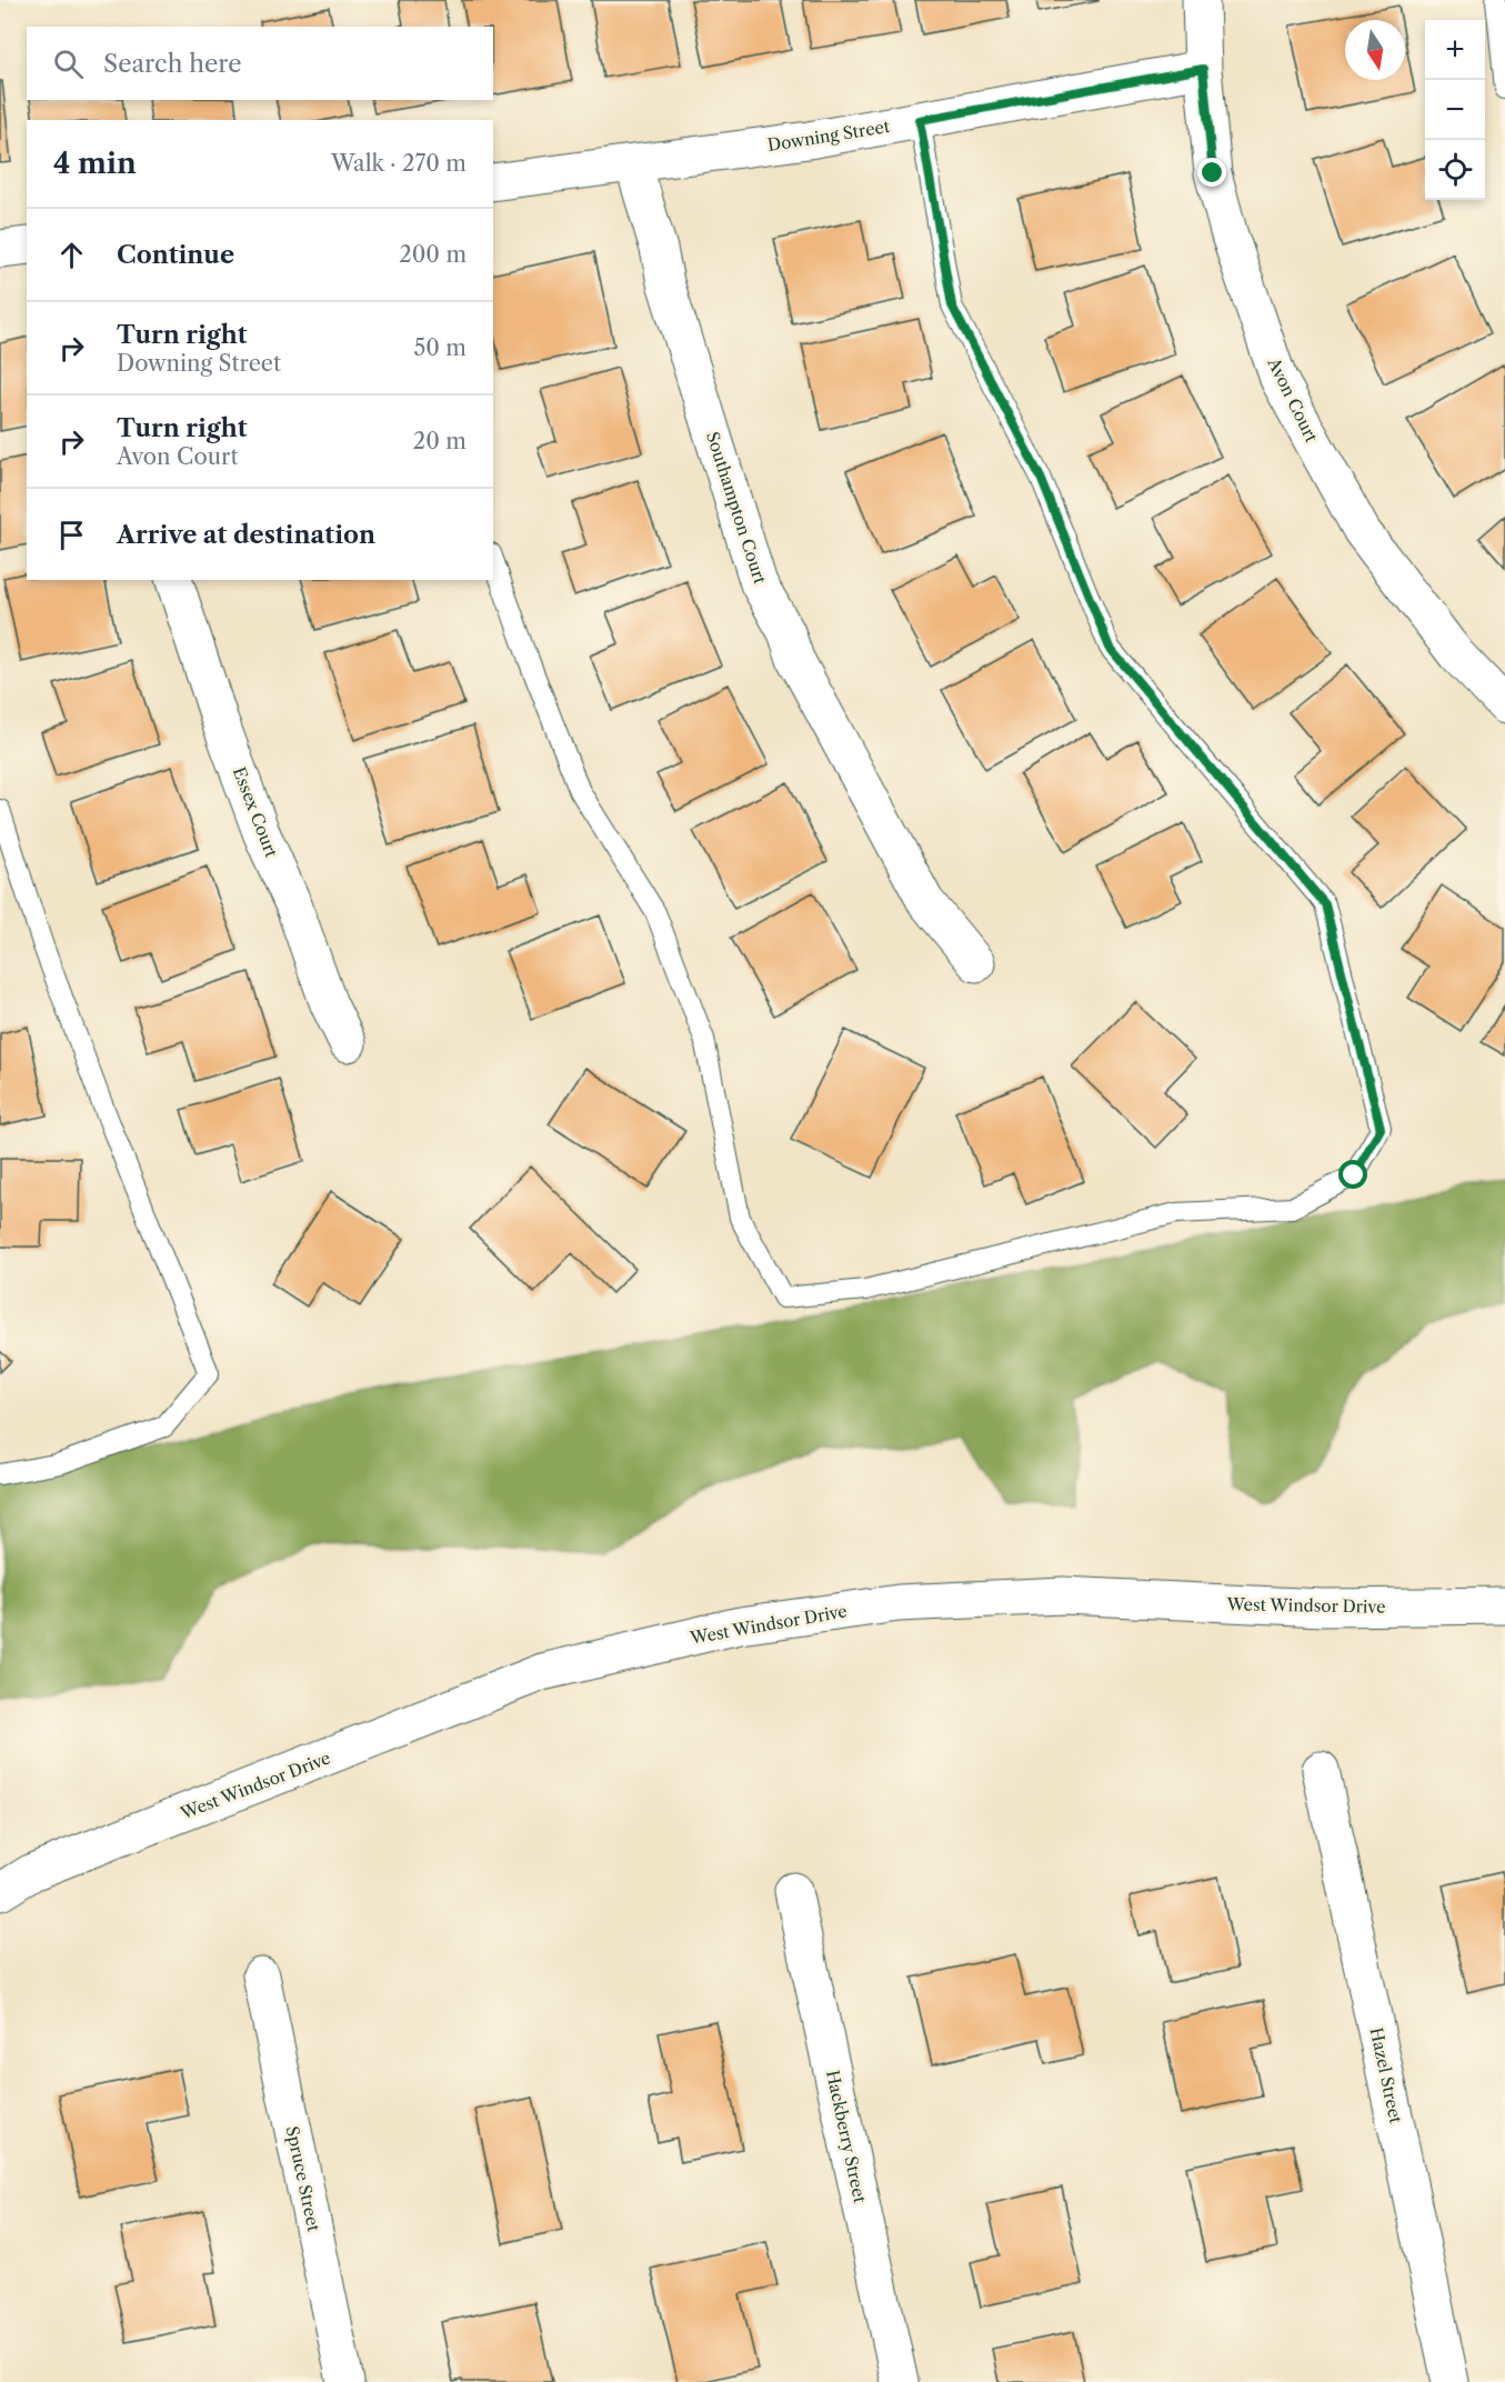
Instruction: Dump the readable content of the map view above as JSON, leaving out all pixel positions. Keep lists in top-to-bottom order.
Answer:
{
  "streets": {
    "street": [
      "Downing Street",
      "Avon Court",
      "Southampton Court",
      "Essex Court",
      "West Windsor Drive",
      "Hazel Street",
      "Hackberry Street",
      "Spruce Street"
    ]
  },
  "crossings": [
    ["Downing Street", "Avon Court"],
    ["Downing Street", "Southampton Court"]
  ],
  "north": "bottom",
  "page": {
    "map_buttons": ["+", "−"],
    "search": "Search here",
    "heading": ["4 min", "Walk · 270 m"],
    "list": [
      ["Continue", "200 m"],
      ["Turn right", "Downing Street", "50 m"],
      ["Turn right", "Avon Court", "20 m"],
      "Arrive at destination"
    ]
  }
}
